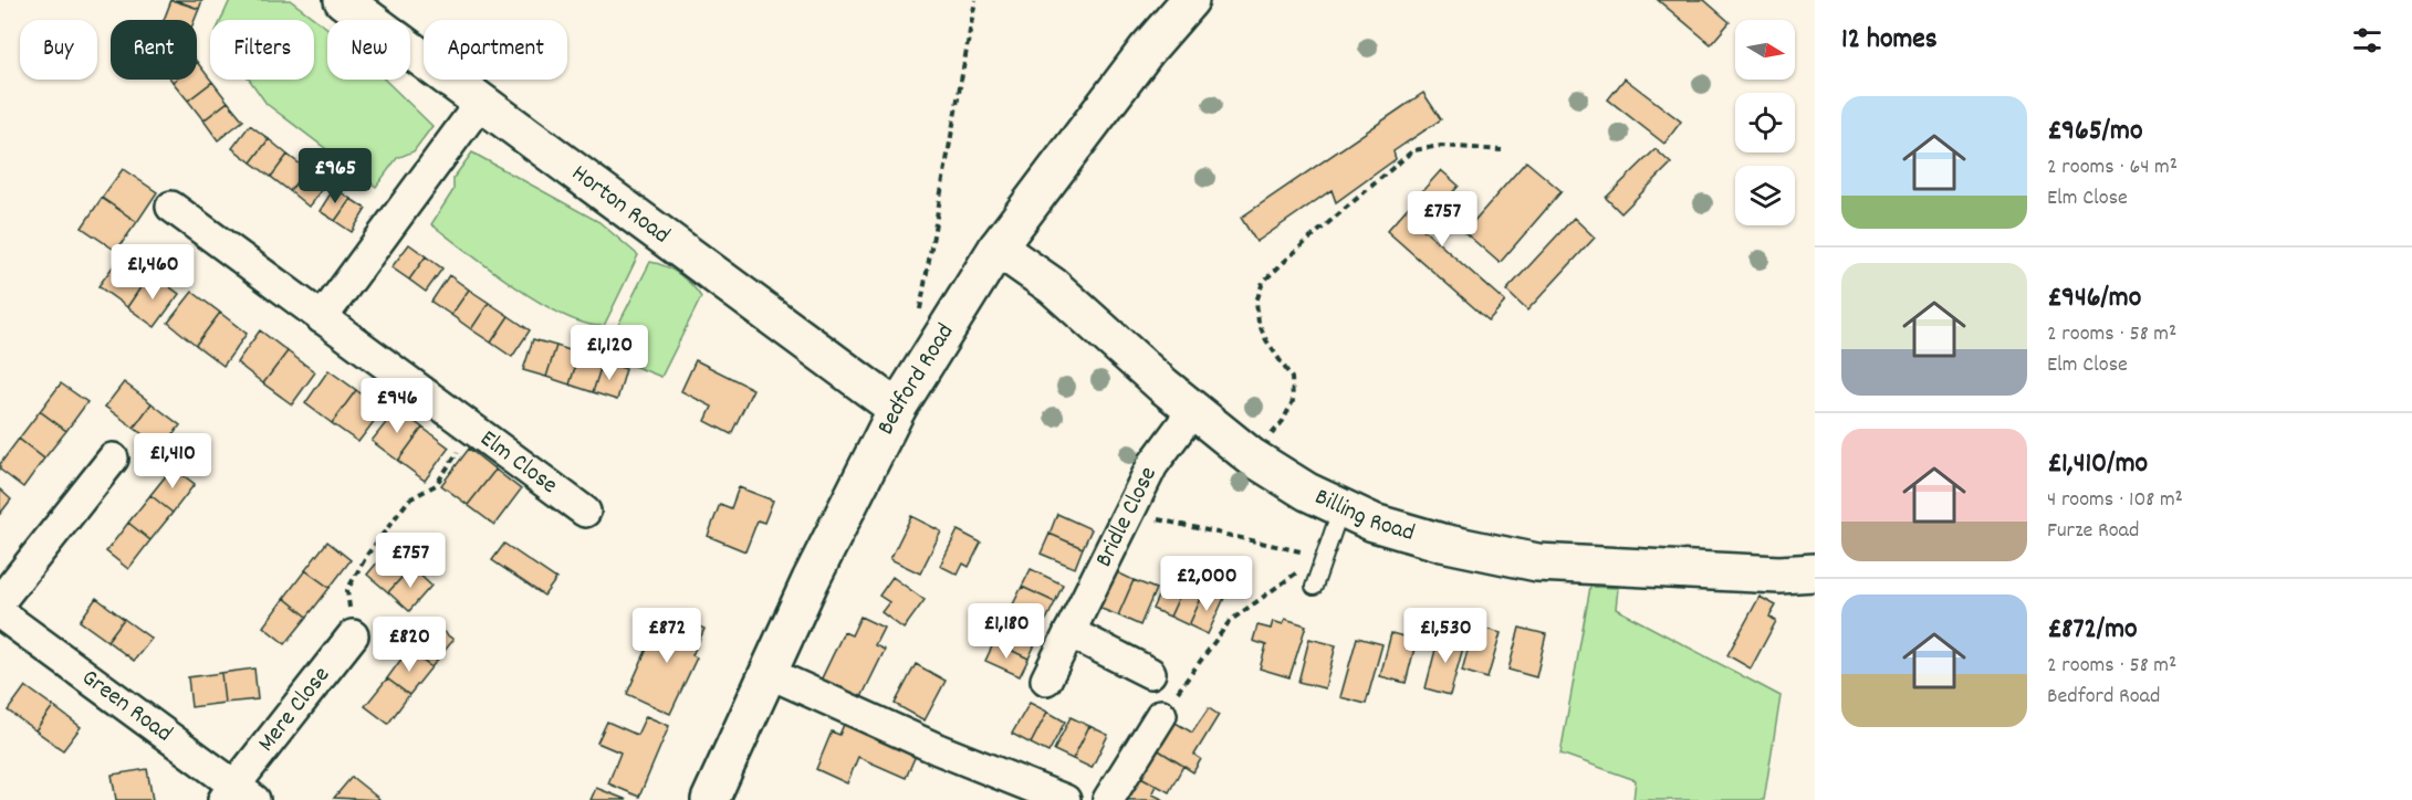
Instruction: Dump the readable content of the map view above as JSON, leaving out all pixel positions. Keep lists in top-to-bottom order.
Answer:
{
  "streets": {
    "main road": ["Horton Road", "Bedford Road", "Billing Road"],
    "street": [
      "Elm Close",
      "Bridle Close",
      "Green Road",
      "Mere Close"
    ]
  },
  "crossings": [
    ["Horton Road", "Bedford Road"],
    ["Bedford Road", "Billing Road"],
    ["Billing Road", "Bridle Close"],
    ["Green Road", "Mere Close"]
  ],
  "north": "right",
  "page": {
    "heading": "12 homes",
    "chip": [
      "Buy",
      "Rent",
      "Filters",
      "New",
      "Apartment"
    ],
    "list": [
      {
        "name": "£965/mo",
        "note": "2 rooms · 64 m² · Elm Close"
      },
      {
        "name": "£946/mo",
        "note": "2 rooms · 58 m² · Elm Close"
      },
      {
        "name": "£1,410/mo",
        "note": "4 rooms · 108 m² · Furze Road"
      },
      {
        "name": "£872/mo",
        "note": "2 rooms · 58 m² · Bedford Road"
      }
    ],
    "price": [
      "£965",
      "£757",
      "£1,460",
      "£1,120",
      "£946",
      "£1,410",
      "£757",
      "£2,000",
      "£1,180",
      "£872",
      "£1,530",
      "£820"
    ]
  }
}
